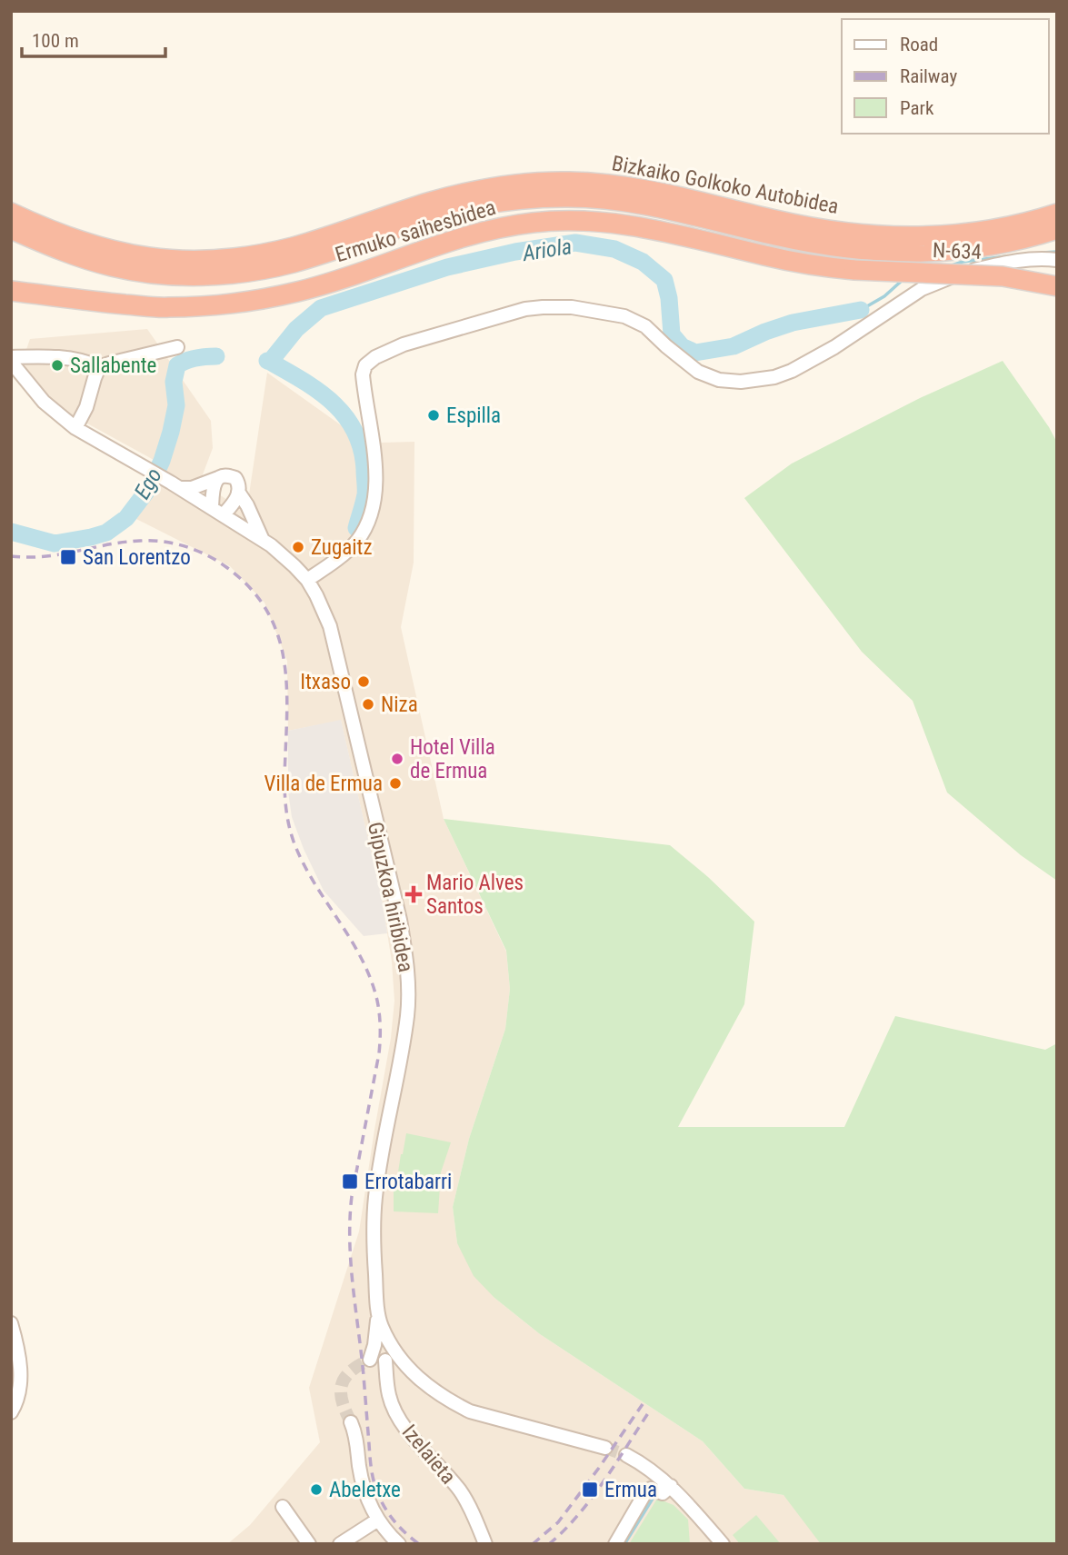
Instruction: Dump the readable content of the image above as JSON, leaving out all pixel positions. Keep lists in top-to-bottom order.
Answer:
{
  "streets": {
    "highway": ["Bizkaiko Golkoko Autobidea", "Ermuko saihesbidea", "N-634"],
    "street": ["Gipuzkoa hiribidea", "Izelaieta"]
  },
  "crossings": [
    ["Ermuko saihesbidea", "N-634"]
  ],
  "water": ["Ariola", "Ego"],
  "places": {
    "other": [
      "Sallabente",
      "Espilla",
      "Zugaitz",
      "Itxaso",
      "Niza",
      "Hotel Villa de Ermua",
      "Villa de Ermua",
      "Abeletxe"
    ],
    "transit": ["San Lorentzo", "Errotabarri", "Ermua"],
    "health": ["Mario Alves Santos"]
  },
  "legend": ["Road", "Railway", "Park"],
  "scale_bar": "100 m"
}
